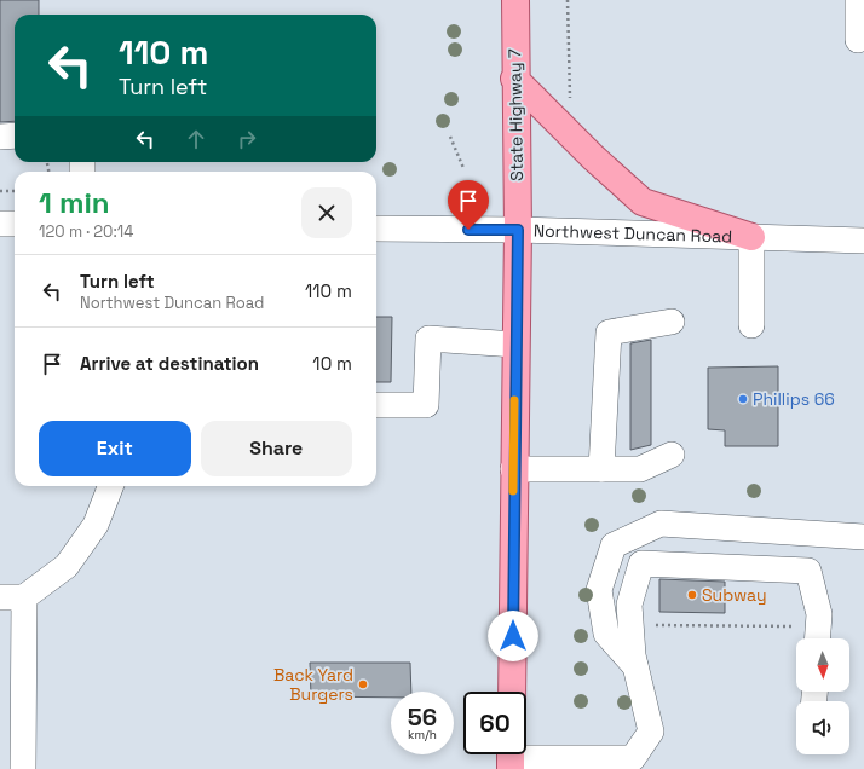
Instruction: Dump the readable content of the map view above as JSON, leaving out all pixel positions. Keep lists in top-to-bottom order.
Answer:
{
  "streets": {
    "main road": ["State Highway 7"],
    "street": ["Northwest Duncan Road"]
  },
  "crossings": [
    ["State Highway 7", "Northwest Duncan Road"]
  ],
  "places": ["Phillips 66", "Subway", "Back Yard Burgers"],
  "north": "bottom",
  "page": {
    "turn": ["110 m", "Turn left"],
    "heading": ["1 min", "120 m · 20:14"],
    "list": [
      {
        "name": "Turn left",
        "note": "Northwest Duncan Road",
        "value": "110 m"
      },
      {
        "name": "Arrive at destination",
        "value": "10 m"
      }
    ],
    "buttons": ["Exit", "Share"],
    "speed": "56 km/h",
    "limit": "60"
  }
}
